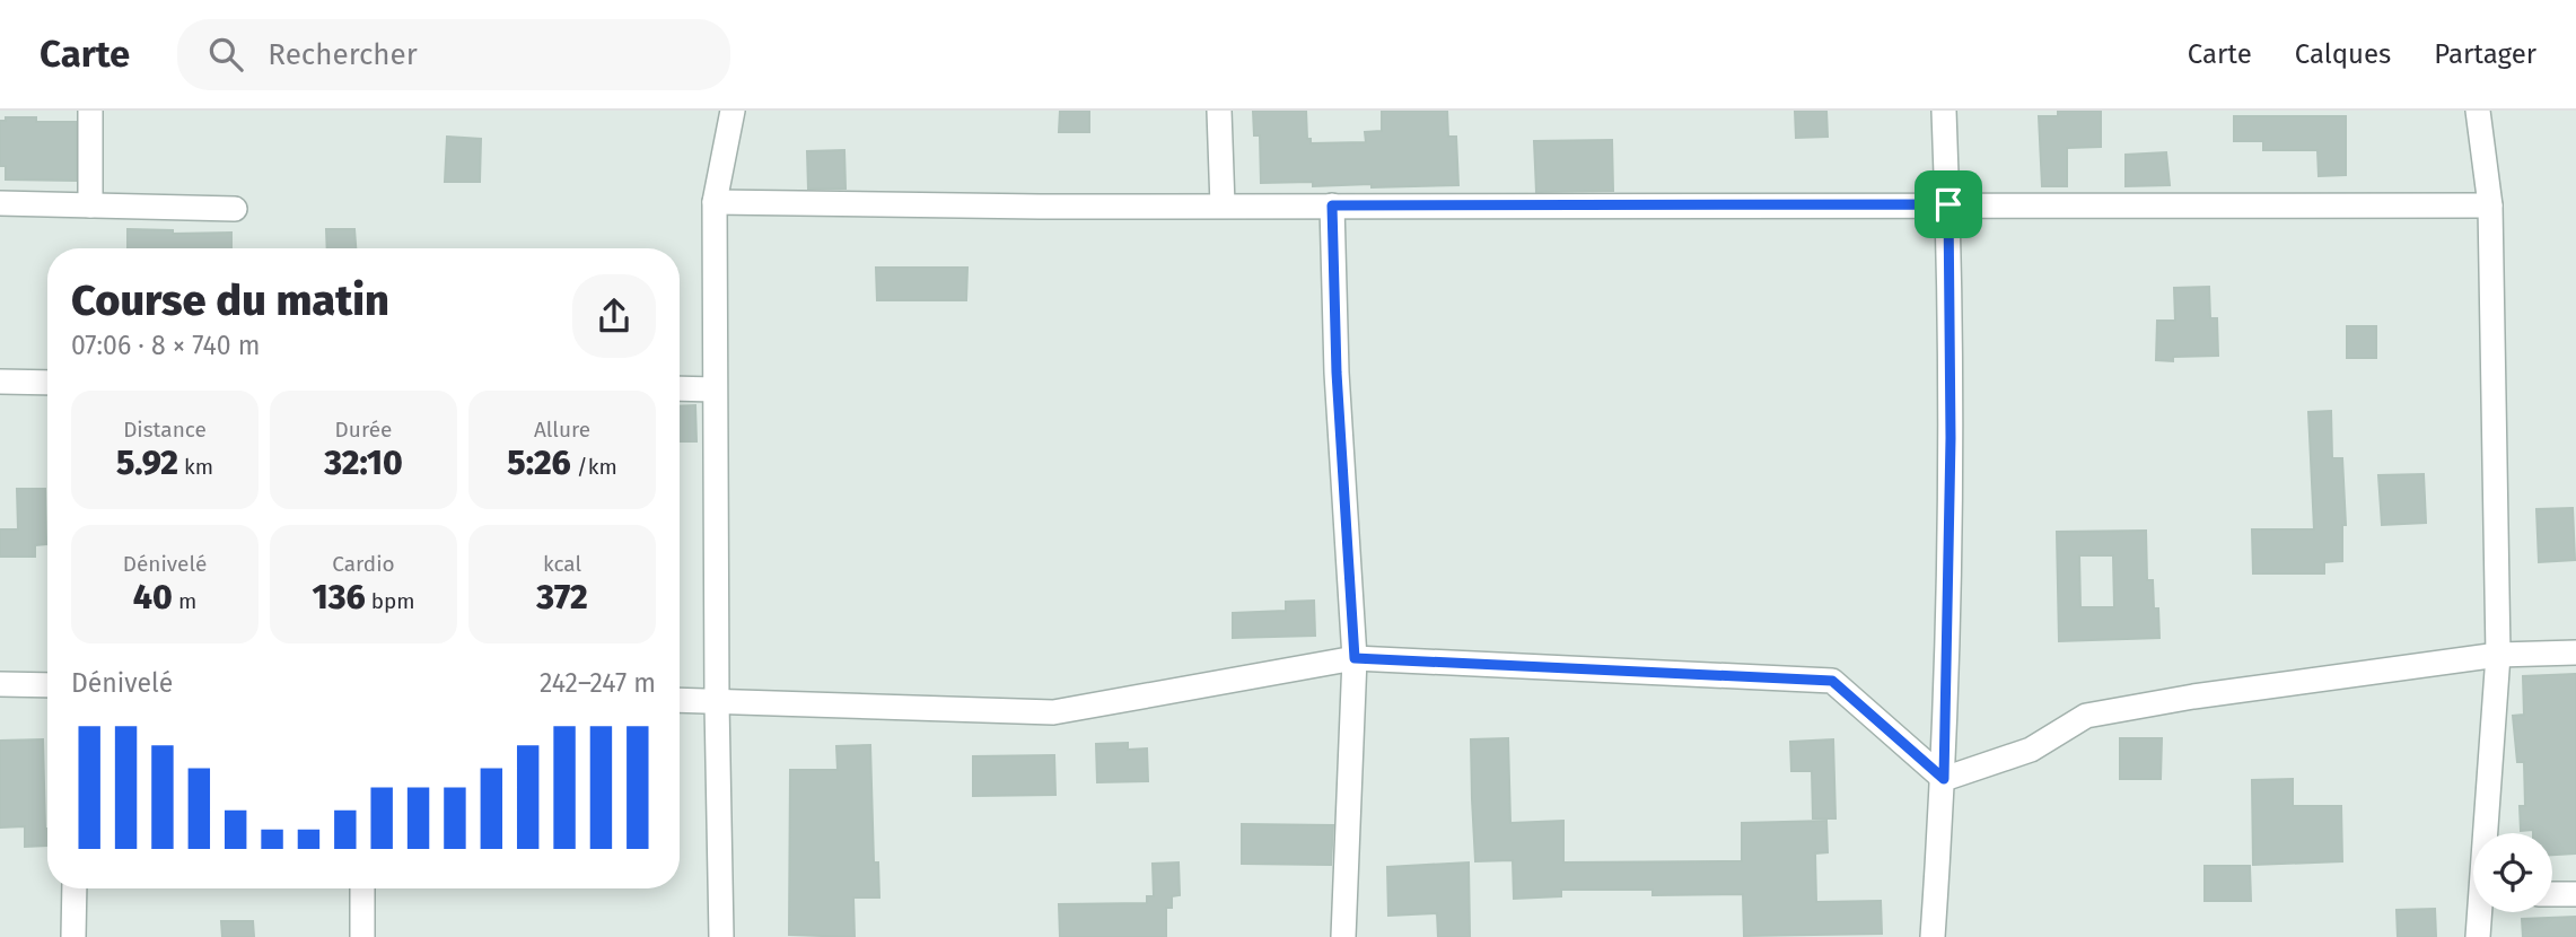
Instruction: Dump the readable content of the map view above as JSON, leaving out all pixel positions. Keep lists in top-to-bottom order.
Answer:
{
  "page": {
    "header": "Carte",
    "search": "Rechercher",
    "nav": ["Carte", "Calques", "Partager"],
    "heading": ["Course du matin", "07:06 · 8 × 740 m"],
    "stats": [
      ["Distance", "5.92 km"],
      ["Durée", "32:10"],
      ["Allure", "5:26 /km"],
      ["Dénivelé", "40 m"],
      ["Cardio", "136 bpm"],
      ["kcal", "372"]
    ],
    "chart": ["Dénivelé", "242–247 m"]
  }
}
